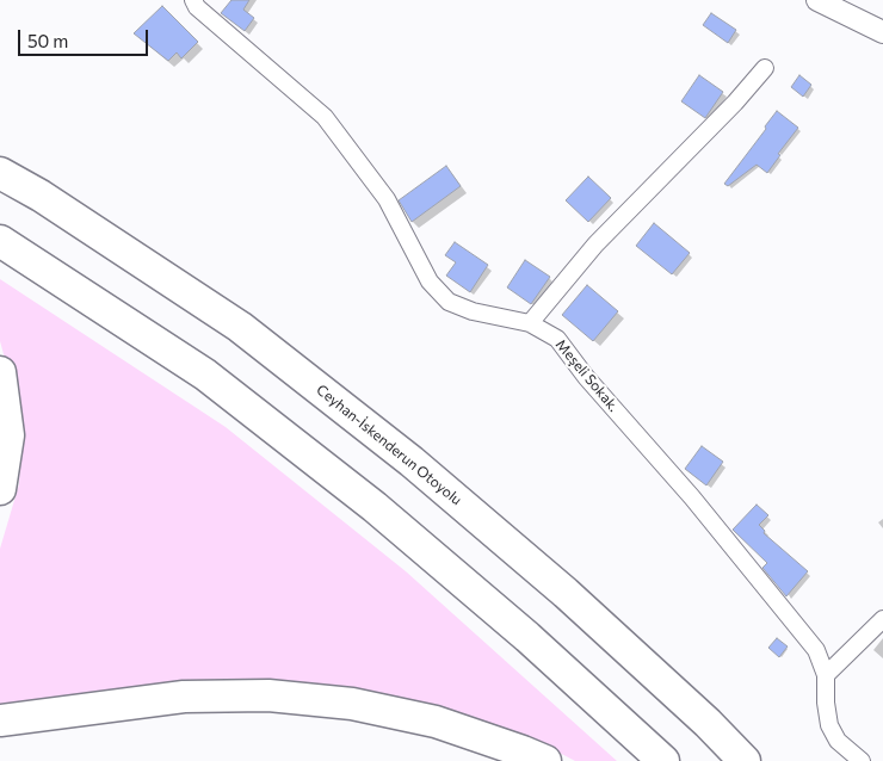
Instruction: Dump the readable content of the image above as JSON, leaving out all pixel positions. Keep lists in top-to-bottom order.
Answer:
{
  "streets": {
    "highway": ["Ceyhan-İskenderun Otoyolu"],
    "street": ["Meşeli Sokak."]
  },
  "scale_bar": "50 m"
}
